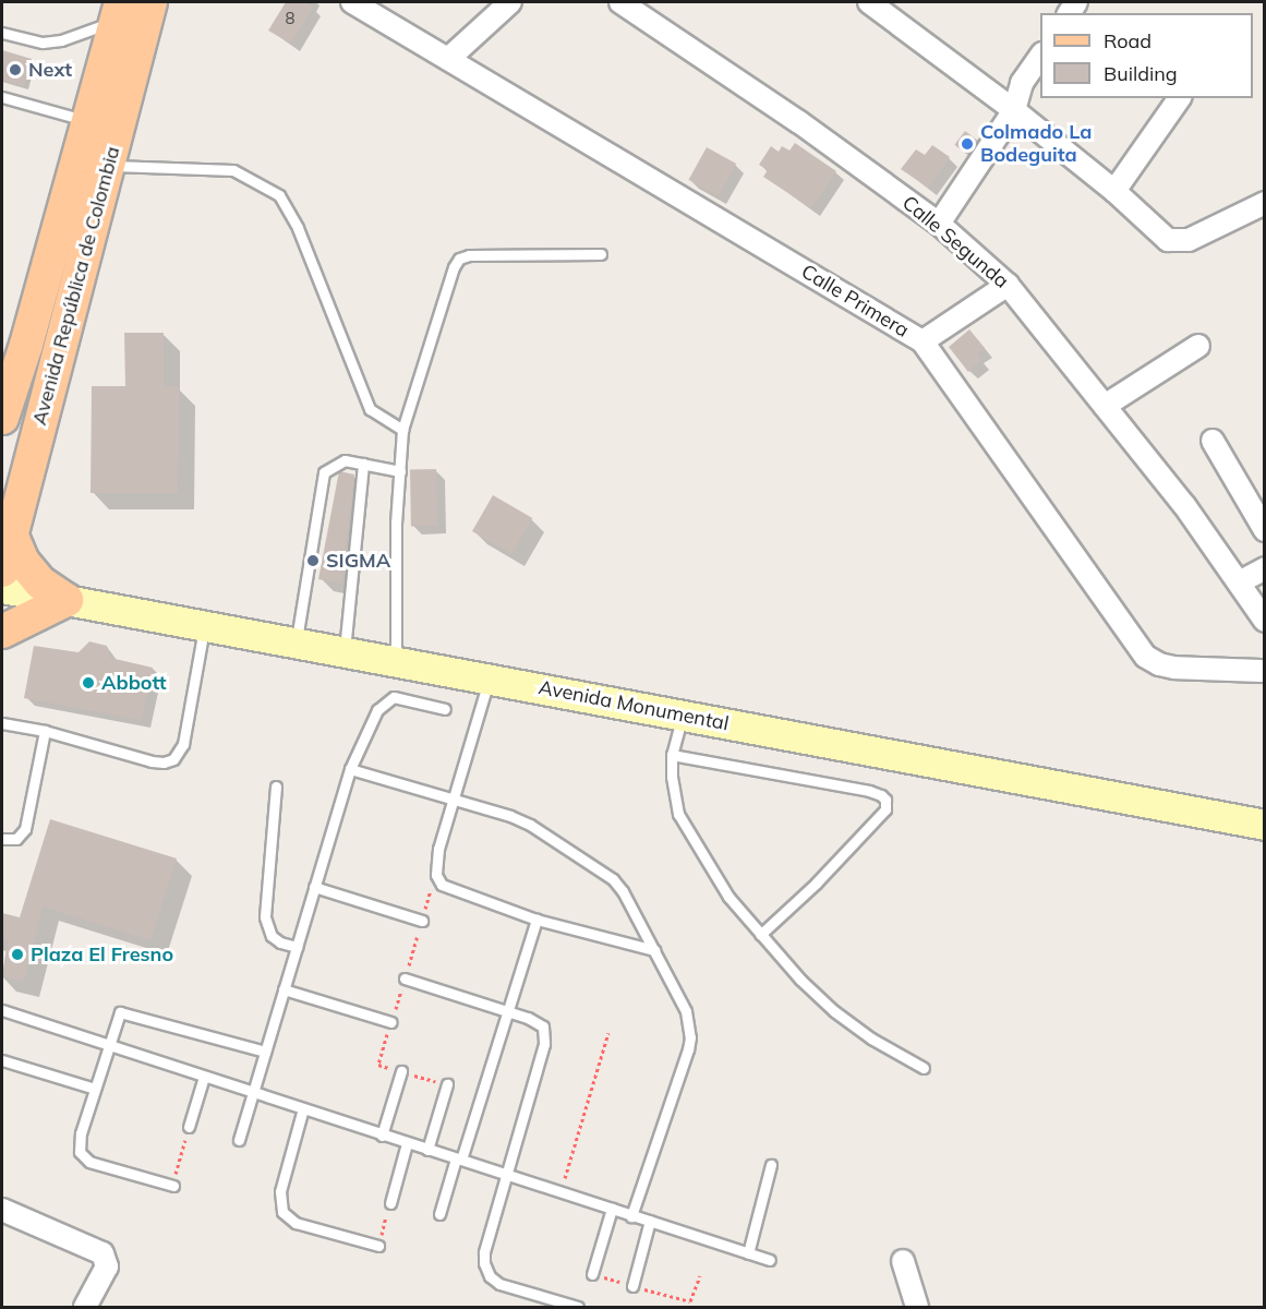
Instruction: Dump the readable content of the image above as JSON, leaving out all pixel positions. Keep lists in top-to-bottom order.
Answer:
{
  "streets": {
    "main road": ["Avenida República de Colombia", "Avenida Monumental"],
    "street": ["Calle Segunda", "Calle Primera"]
  },
  "places": [
    "Next",
    "Colmado La Bodeguita",
    "SIGMA",
    "Abbott",
    "Plaza El Fresno"
  ],
  "house_numbers": ["8"],
  "legend": ["Road", "Building"]
}
